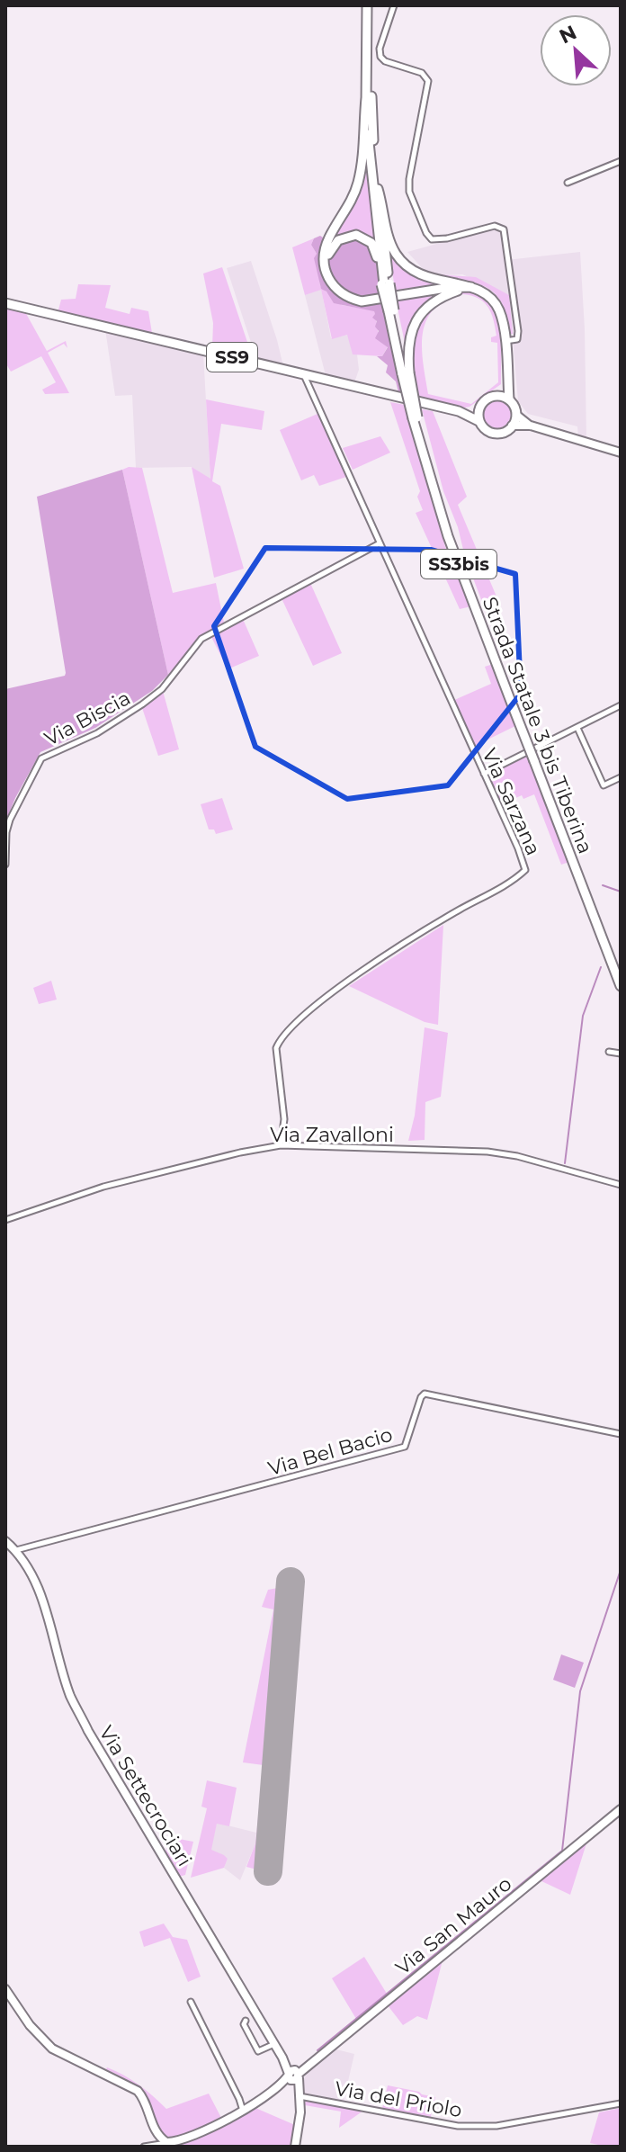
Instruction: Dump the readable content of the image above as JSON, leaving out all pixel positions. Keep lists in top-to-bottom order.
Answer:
{
  "streets": {
    "main road": [
      "SS9",
      "SS3bis",
      "Strada Statale 3 bis Tiberina",
      "Via Settecrociari",
      "Via San Mauro"
    ],
    "street": [
      "Via Biscia",
      "Via Sarzana",
      "Via Zavalloni",
      "Via Bel Bacio",
      "Via del Priolo"
    ]
  },
  "crossings": [
    ["SS9", "Via Sarzana"],
    ["Via Biscia", "Via Sarzana"],
    ["Via Sarzana", "Via Zavalloni"],
    ["Via Bel Bacio", "Via Settecrociari"],
    ["Via Settecrociari", "Via San Mauro"],
    ["Via Settecrociari", "Via del Priolo"]
  ],
  "north": "top left"
}
